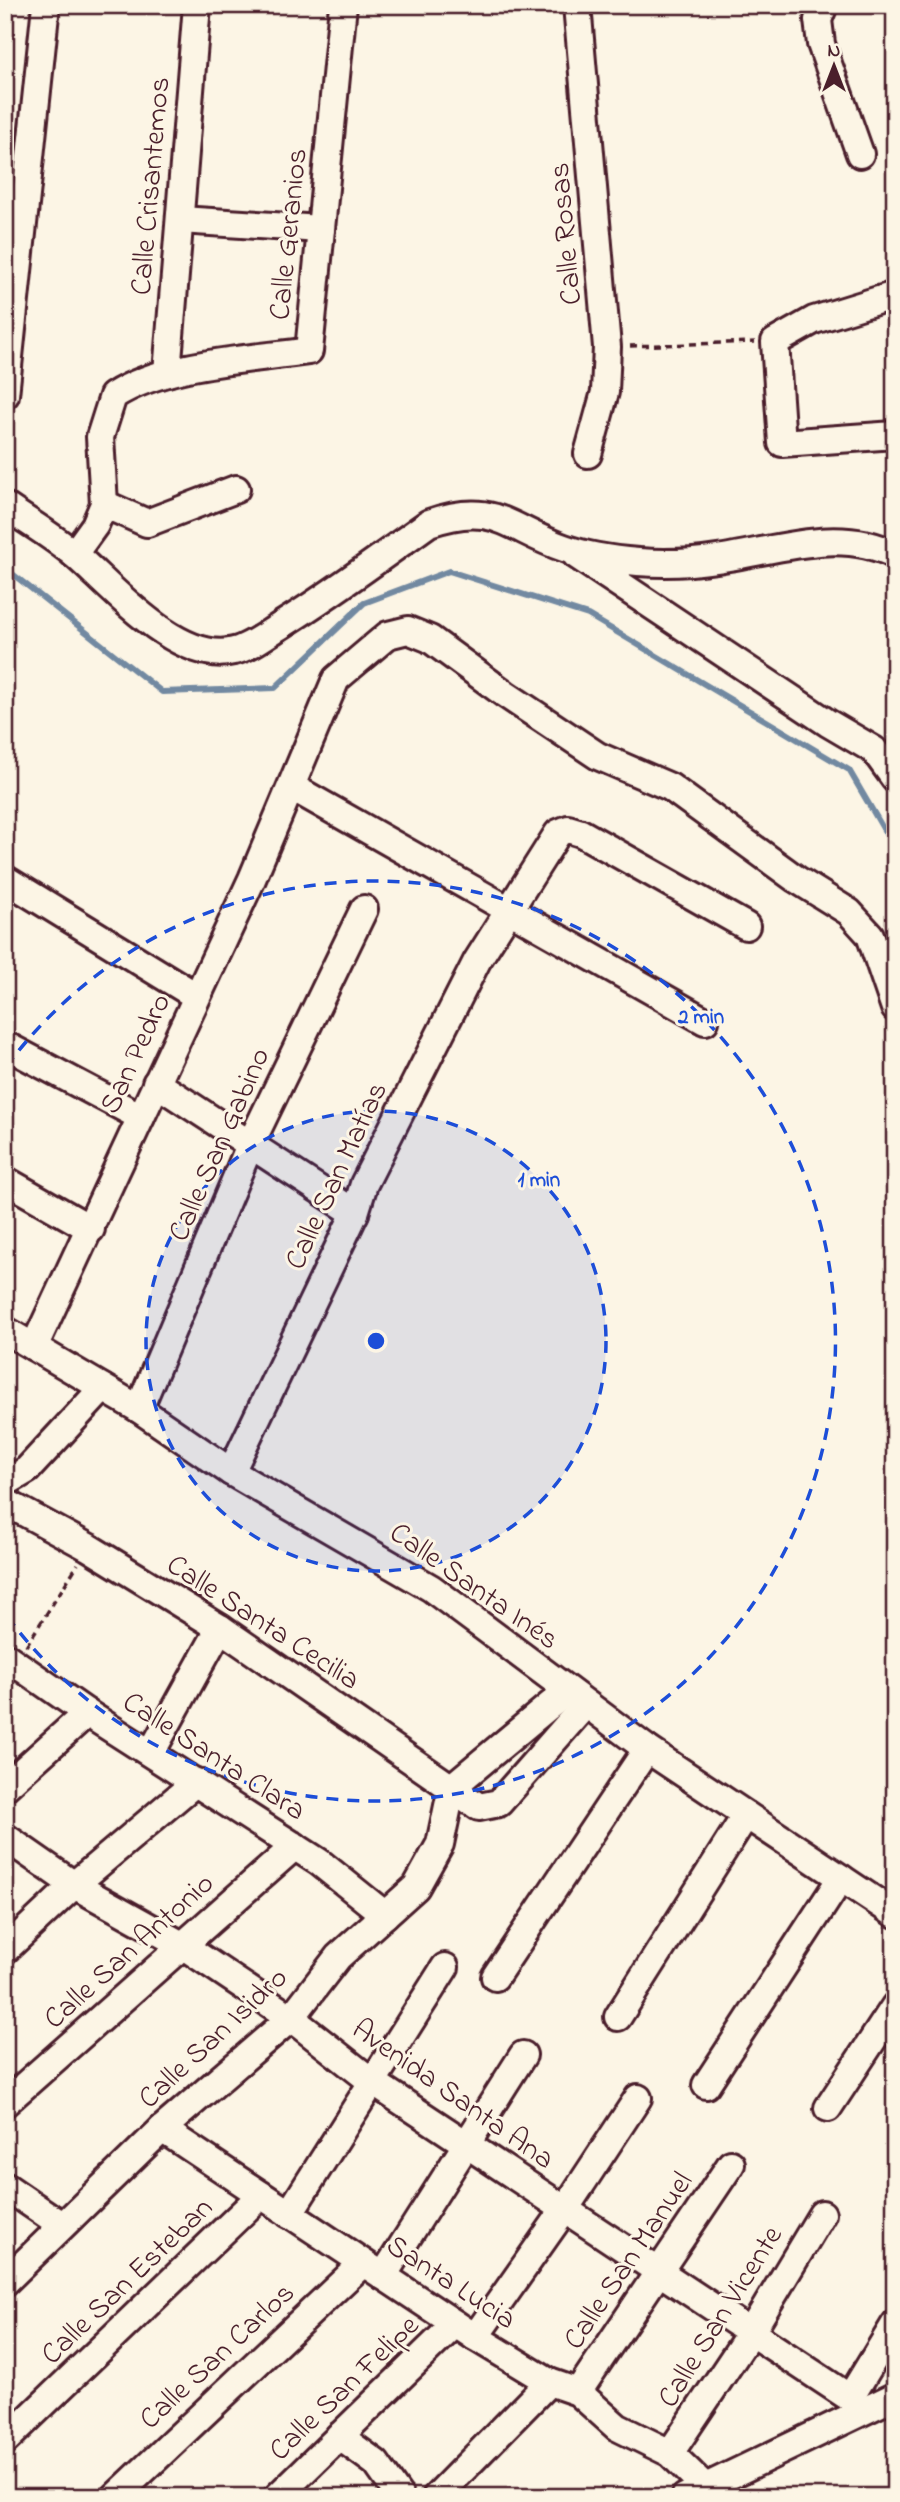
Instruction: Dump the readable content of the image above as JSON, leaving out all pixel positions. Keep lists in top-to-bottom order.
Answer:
{
  "streets": {
    "street": [
      "Calle Crisantemos",
      "Calle Geranios",
      "Calle Rosas",
      "San Pedro",
      "Calle San Gabino",
      "Calle San Matías",
      "Calle Santa Inés",
      "Calle Santa Cecilia",
      "Calle Santa Clara",
      "Calle San Antonio",
      "Calle San Isidro",
      "Avenida Santa Ana",
      "Calle San Manuel",
      "Calle San Esteban",
      "Santa Lucia",
      "Calle San Vicente",
      "Calle San Carlos",
      "Calle San Felipe"
    ]
  },
  "crossings": [
    ["Calle Crisantemos", "Calle Geranios"],
    ["San Pedro", "Calle Santa Inés"],
    ["Calle San Gabino", "Calle Santa Inés"],
    ["Calle San Matías", "Calle Santa Inés"],
    ["Calle Santa Inés", "Calle Santa Cecilia"],
    ["Calle Santa Cecilia", "Calle San Isidro"],
    ["Calle Santa Clara", "Calle San Antonio"],
    ["Calle Santa Clara", "Calle San Isidro"],
    ["Calle San Antonio", "Avenida Santa Ana"],
    ["Calle San Isidro", "Avenida Santa Ana"],
    ["Calle San Isidro", "Santa Lucia"],
    ["Avenida Santa Ana", "Calle San Manuel"],
    ["Avenida Santa Ana", "Calle San Vicente"],
    ["Avenida Santa Ana", "Calle San Carlos"],
    ["Avenida Santa Ana", "Calle San Felipe"],
    ["Calle San Manuel", "Santa Lucia"],
    ["Calle San Esteban", "Santa Lucia"],
    ["Santa Lucia", "Calle San Vicente"],
    ["Santa Lucia", "Calle San Carlos"],
    ["Santa Lucia", "Calle San Felipe"]
  ],
  "north": "top",
  "rings": ["2 min", "1 min"]
}
